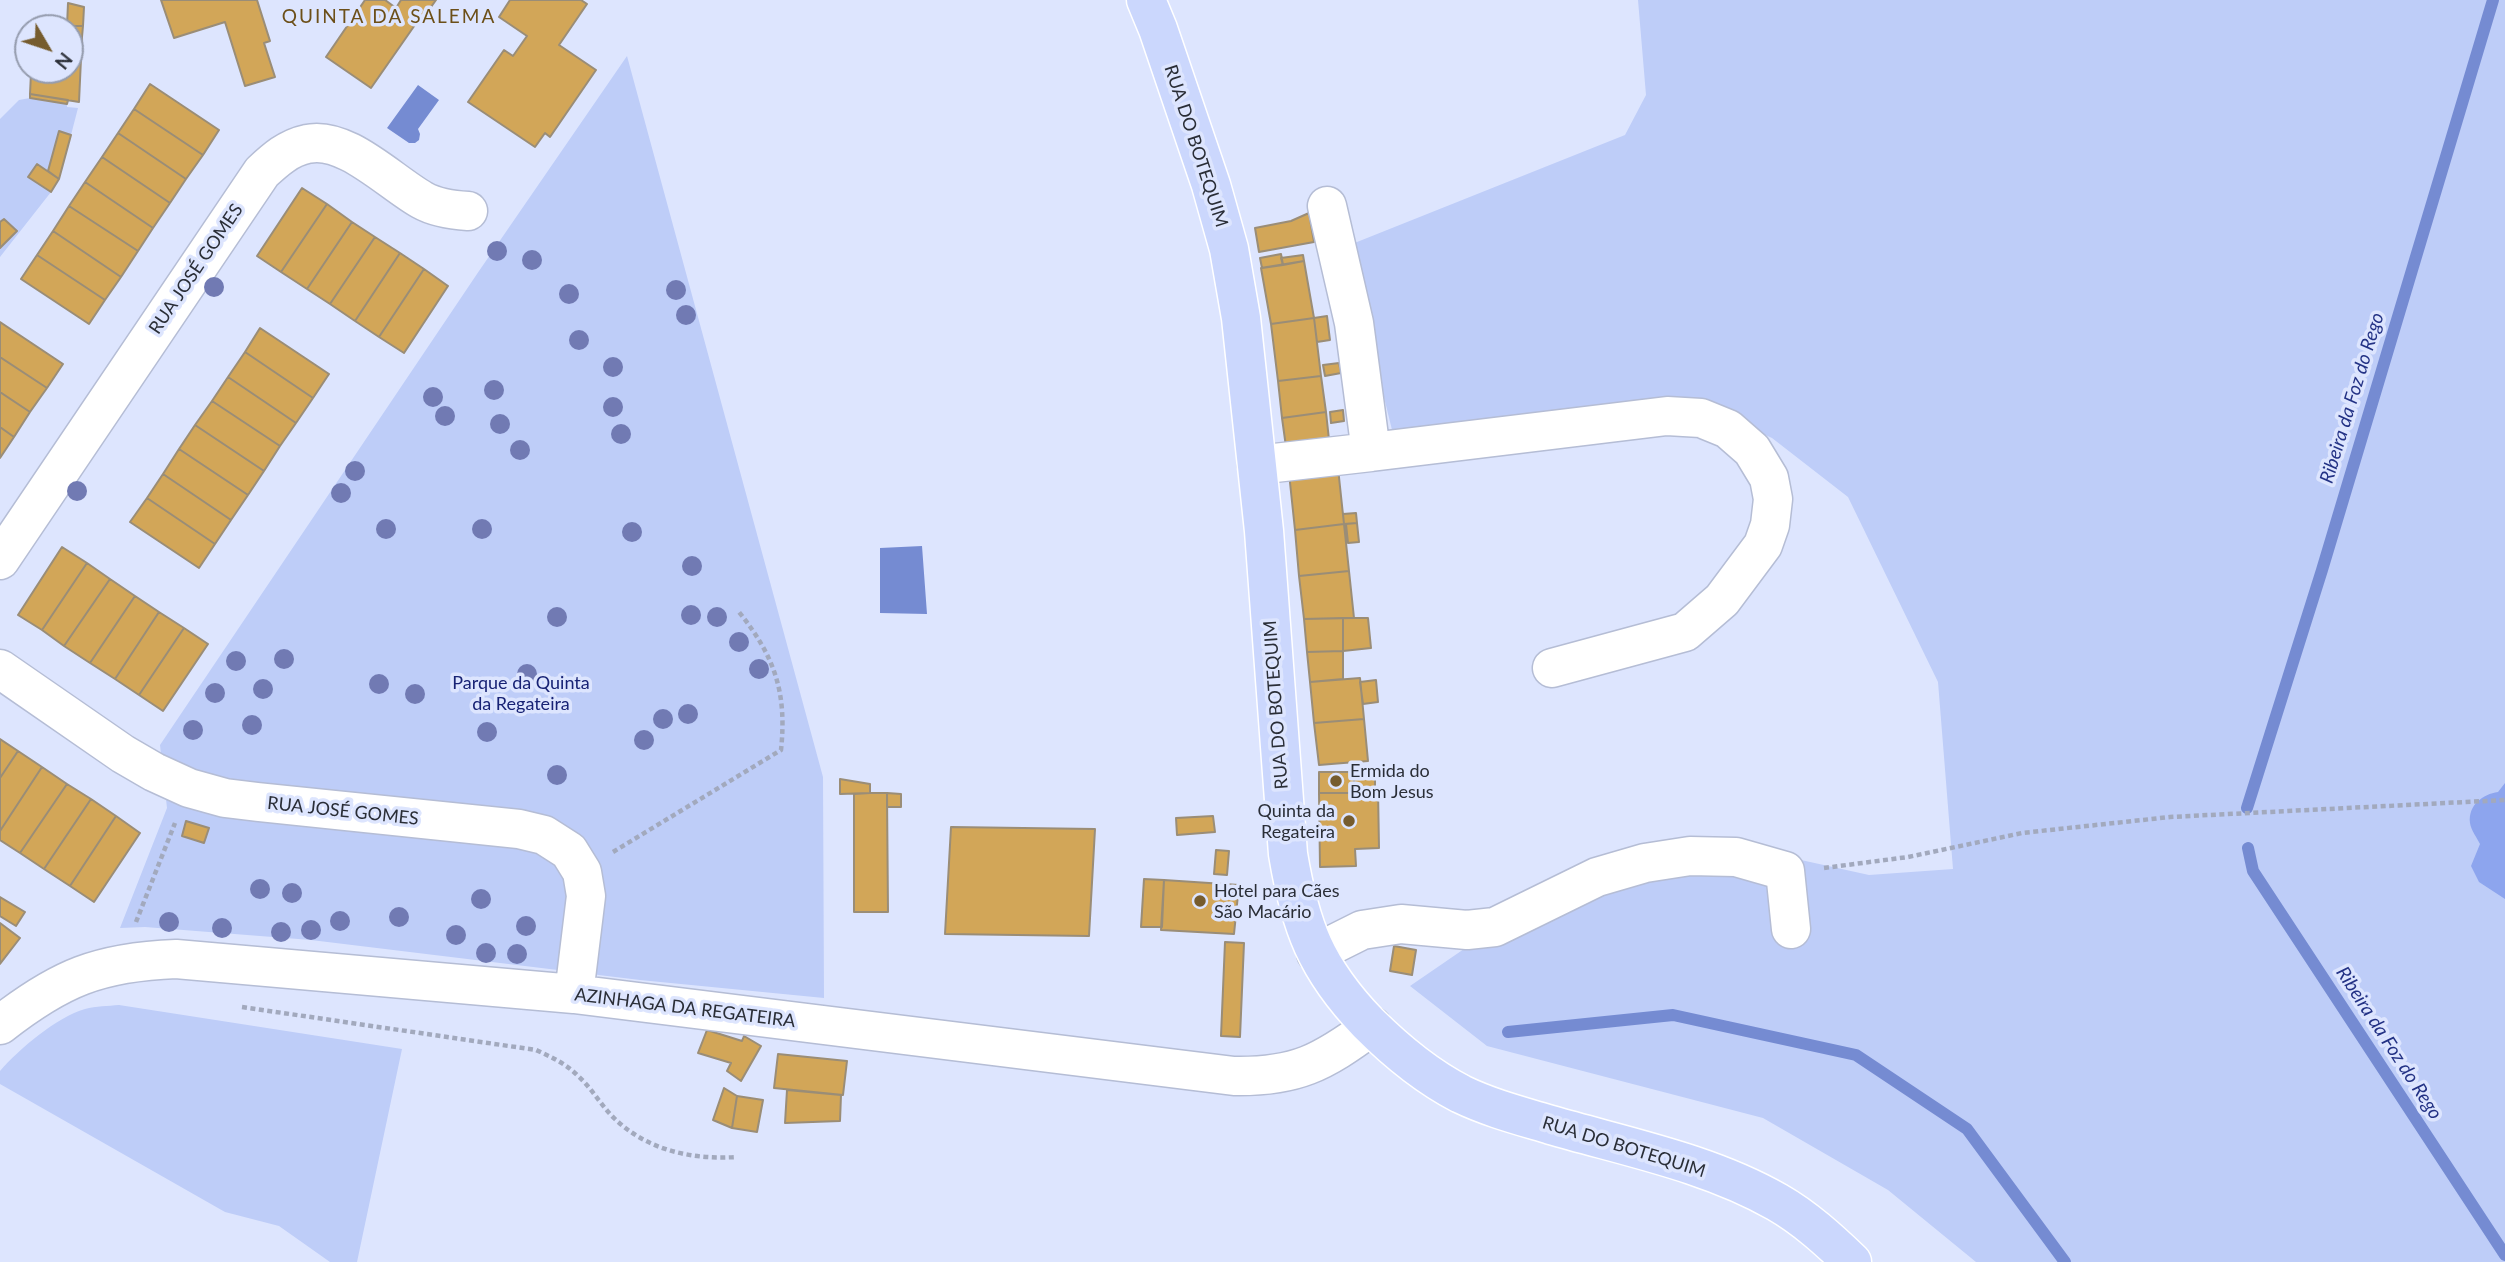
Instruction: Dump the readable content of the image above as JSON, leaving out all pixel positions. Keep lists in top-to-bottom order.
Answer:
{
  "streets": {
    "main road": ["RUA DO BOTEQUIM"],
    "street": ["RUA JOSÉ GOMES", "AZINHAGA DA REGATEIRA"]
  },
  "crossings": [
    ["RUA DO BOTEQUIM", "AZINHAGA DA REGATEIRA"],
    ["RUA JOSÉ GOMES", "AZINHAGA DA REGATEIRA"]
  ],
  "districts": ["QUINTA DA SALEMA"],
  "water": ["Ribeira da Foz do Rego"],
  "parks": ["Parque da Quinta da Regateira"],
  "places": ["Ermida do Bom Jesus", "Quinta da Regateira", "Hotel para Cães São Macário"],
  "north": "bottom right"
}
